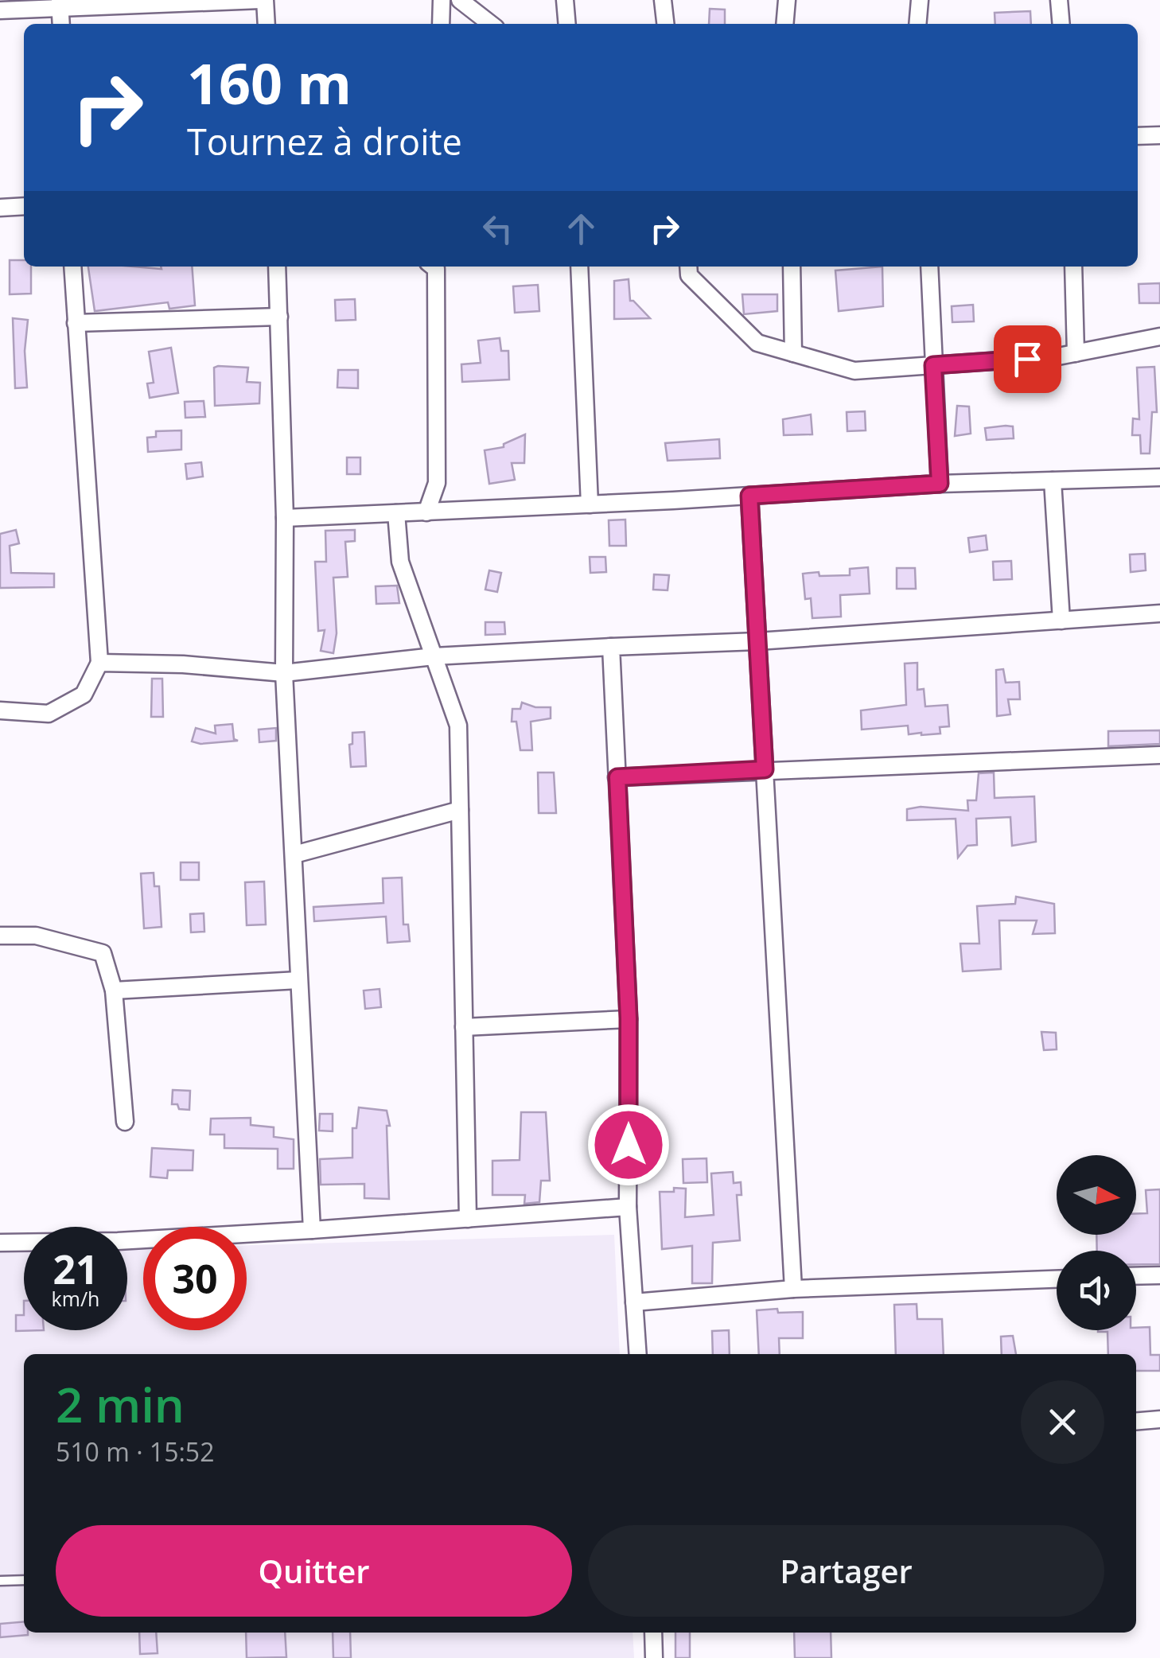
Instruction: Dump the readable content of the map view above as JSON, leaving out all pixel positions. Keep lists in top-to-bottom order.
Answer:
{
  "north": "right",
  "page": {
    "turn": ["160 m", "Tournez à droite"],
    "speed": "21 km/h",
    "limit": "30",
    "heading": ["2 min", "510 m · 15:52"],
    "buttons": ["Quitter", "Partager"]
  }
}
